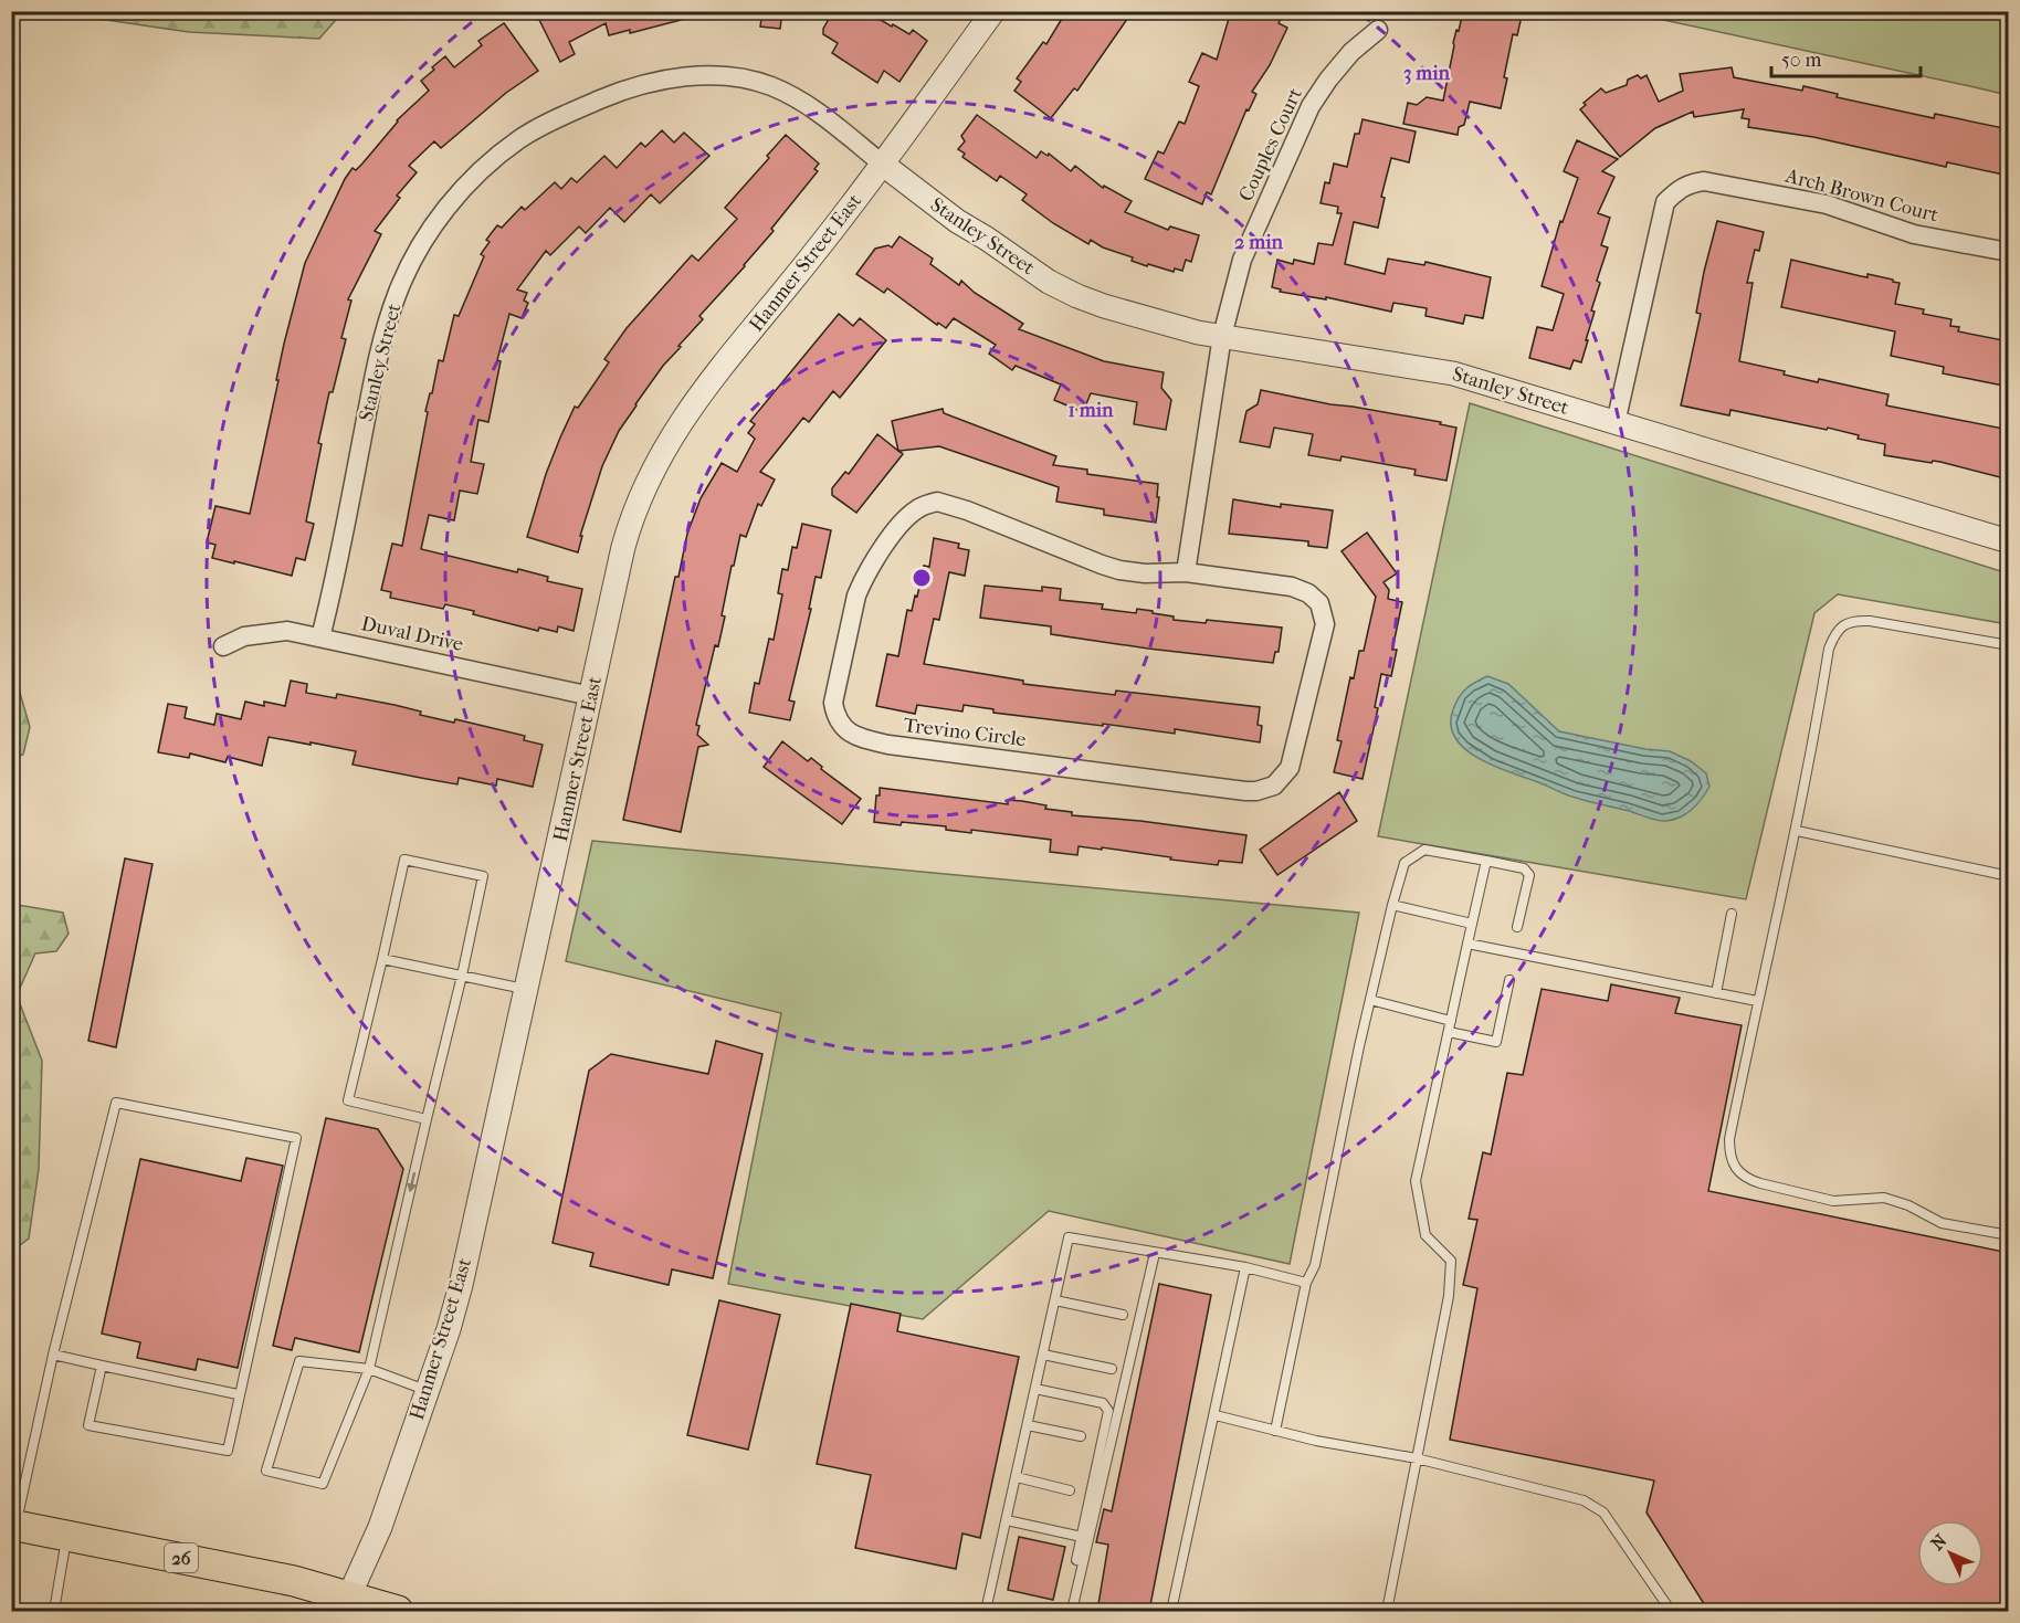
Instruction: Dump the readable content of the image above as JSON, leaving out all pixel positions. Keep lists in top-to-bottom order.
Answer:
{
  "streets": {
    "main road": ["26"],
    "street": [
      "Couples Court",
      "Arch Brown Court",
      "Stanley Street",
      "Hanmer Street East",
      "Duval Drive",
      "Trevino Circle"
    ]
  },
  "crossings": [
    ["Couples Court", "Stanley Street"],
    ["Arch Brown Court", "Stanley Street"],
    ["Stanley Street", "Hanmer Street East"],
    ["Stanley Street", "Duval Drive"],
    ["Hanmer Street East", "Duval Drive"],
    ["Hanmer Street East", "26"]
  ],
  "scale_bar": "50 m",
  "north": "top left",
  "rings": ["3 min", "2 min", "1 min"]
}
